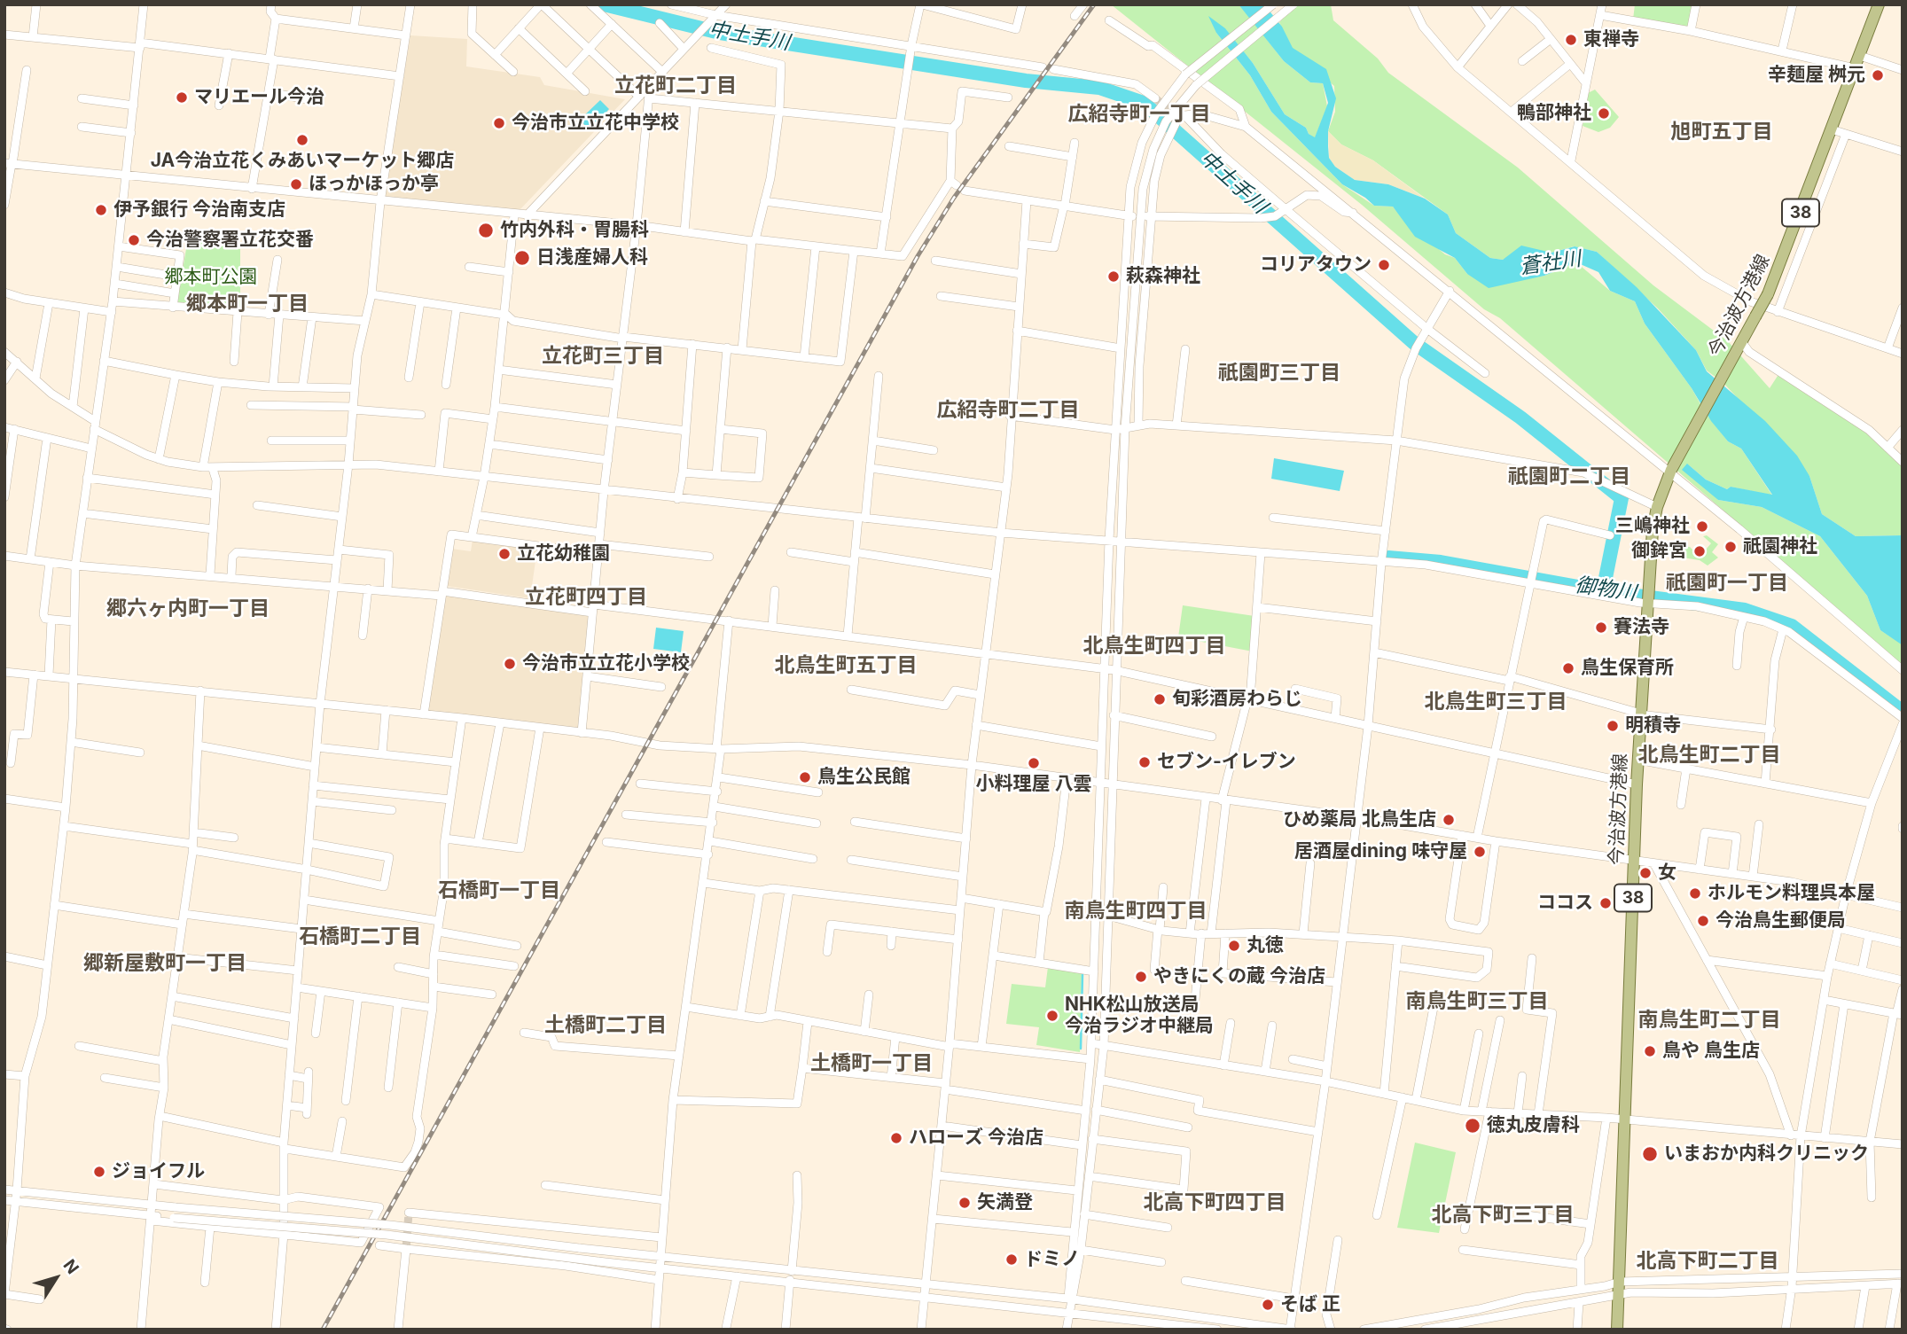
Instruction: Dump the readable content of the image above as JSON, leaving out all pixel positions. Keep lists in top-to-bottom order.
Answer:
{
  "streets": {
    "main road": ["38", "今治波方港線"]
  },
  "districts": [
    "立花町二丁目",
    "広紹寺町一丁目",
    "旭町五丁目",
    "郷本町一丁目",
    "立花町三丁目",
    "祇園町三丁目",
    "広紹寺町二丁目",
    "祇園町二丁目",
    "祇園町一丁目",
    "立花町四丁目",
    "郷六ヶ内町一丁目",
    "北鳥生町四丁目",
    "北鳥生町五丁目",
    "北鳥生町三丁目",
    "北鳥生町二丁目",
    "石橋町一丁目",
    "南鳥生町四丁目",
    "石橋町二丁目",
    "郷新屋敷町一丁目",
    "南鳥生町三丁目",
    "南鳥生町二丁目",
    "土橋町二丁目",
    "土橋町一丁目",
    "北高下町四丁目",
    "北高下町三丁目",
    "北高下町二丁目"
  ],
  "water": ["中土手川", "蒼社川", "御物川"],
  "parks": ["郷本町公園"],
  "places": [
    "東禅寺",
    "辛麺屋 桝元",
    "マリエール今治",
    "鴨部神社",
    "今治市立立花中学校",
    "JA今治立花くみあいマーケット郷店",
    "ほっかほっか亭",
    "伊予銀行 今治南支店",
    "竹内外科・胃腸科",
    "今治警察署立花交番",
    "日浅産婦人科",
    "コリアタウン",
    "萩森神社",
    "三嶋神社",
    "祇園神社",
    "御鉾宮",
    "立花幼稚園",
    "賽法寺",
    "今治市立立花小学校",
    "鳥生保育所",
    "旬彩酒房わらじ",
    "明積寺",
    "セブン-イレブン",
    "小料理屋 八雲",
    "鳥生公民館",
    "ひめ薬局 北鳥生店",
    "居酒屋dining 味守屋",
    "女",
    "ホルモン料理呉本屋",
    "ココス",
    "今治鳥生郵便局",
    "丸徳",
    "やきにくの蔵 今治店",
    "NHK松山放送局 今治ラジオ中継局",
    "鳥や 鳥生店",
    "徳丸皮膚科",
    "ハローズ 今治店",
    "いまおか内科クリニック",
    "ジョイフル",
    "矢満登",
    "ドミノ",
    "そば 正"
  ],
  "north": "top right"
}
